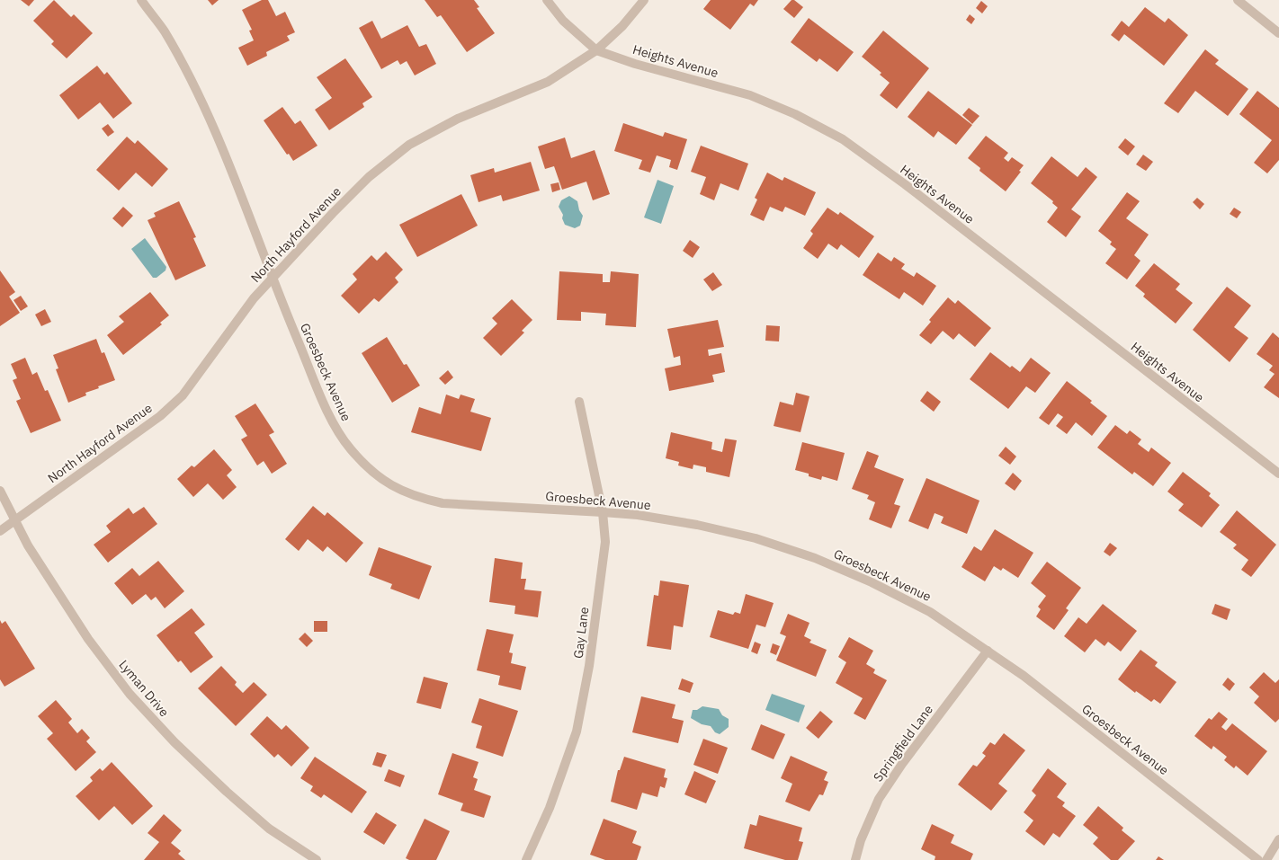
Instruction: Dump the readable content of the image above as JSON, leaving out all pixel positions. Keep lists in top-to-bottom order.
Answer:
{
  "streets": {
    "street": [
      "Heights Avenue",
      "North Hayford Avenue",
      "Groesbeck Avenue",
      "Gay Lane",
      "Lyman Drive",
      "Springfield Lane"
    ]
  },
  "crossings": [
    ["Heights Avenue", "North Hayford Avenue"],
    ["North Hayford Avenue", "Groesbeck Avenue"],
    ["North Hayford Avenue", "Lyman Drive"],
    ["Groesbeck Avenue", "Gay Lane"],
    ["Groesbeck Avenue", "Springfield Lane"]
  ]
}
